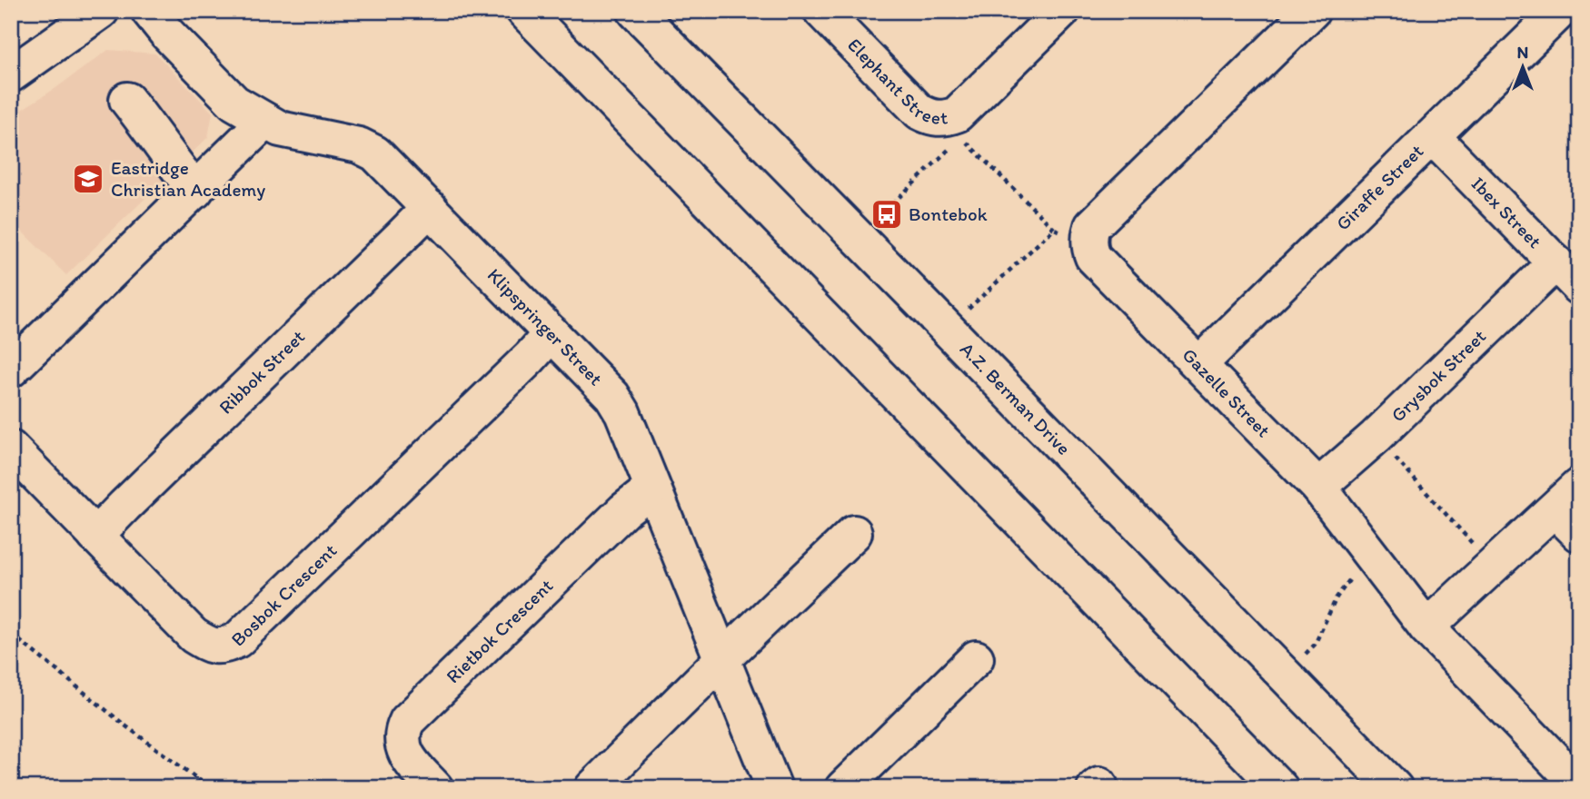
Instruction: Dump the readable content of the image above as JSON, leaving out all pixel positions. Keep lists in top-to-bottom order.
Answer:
{
  "streets": {
    "street": [
      "Elephant Street",
      "Giraffe Street",
      "Ibex Street",
      "Klipspringer Street",
      "Ribbok Street",
      "Grysbok Street",
      "Gazelle Street",
      "A.Z. Berman Drive",
      "Bosbok Crescent",
      "Rietbok Crescent"
    ]
  },
  "crossings": [
    ["Giraffe Street", "Ibex Street"],
    ["Giraffe Street", "Gazelle Street"],
    ["Ibex Street", "Grysbok Street"],
    ["Klipspringer Street", "Ribbok Street"],
    ["Klipspringer Street", "Bosbok Crescent"],
    ["Klipspringer Street", "Rietbok Crescent"],
    ["Ribbok Street", "Bosbok Crescent"],
    ["Grysbok Street", "Gazelle Street"]
  ],
  "places": {
    "school or university": ["Eastridge Christian Academy"],
    "bus stop": ["Bontebok"]
  },
  "north": "top"
}
